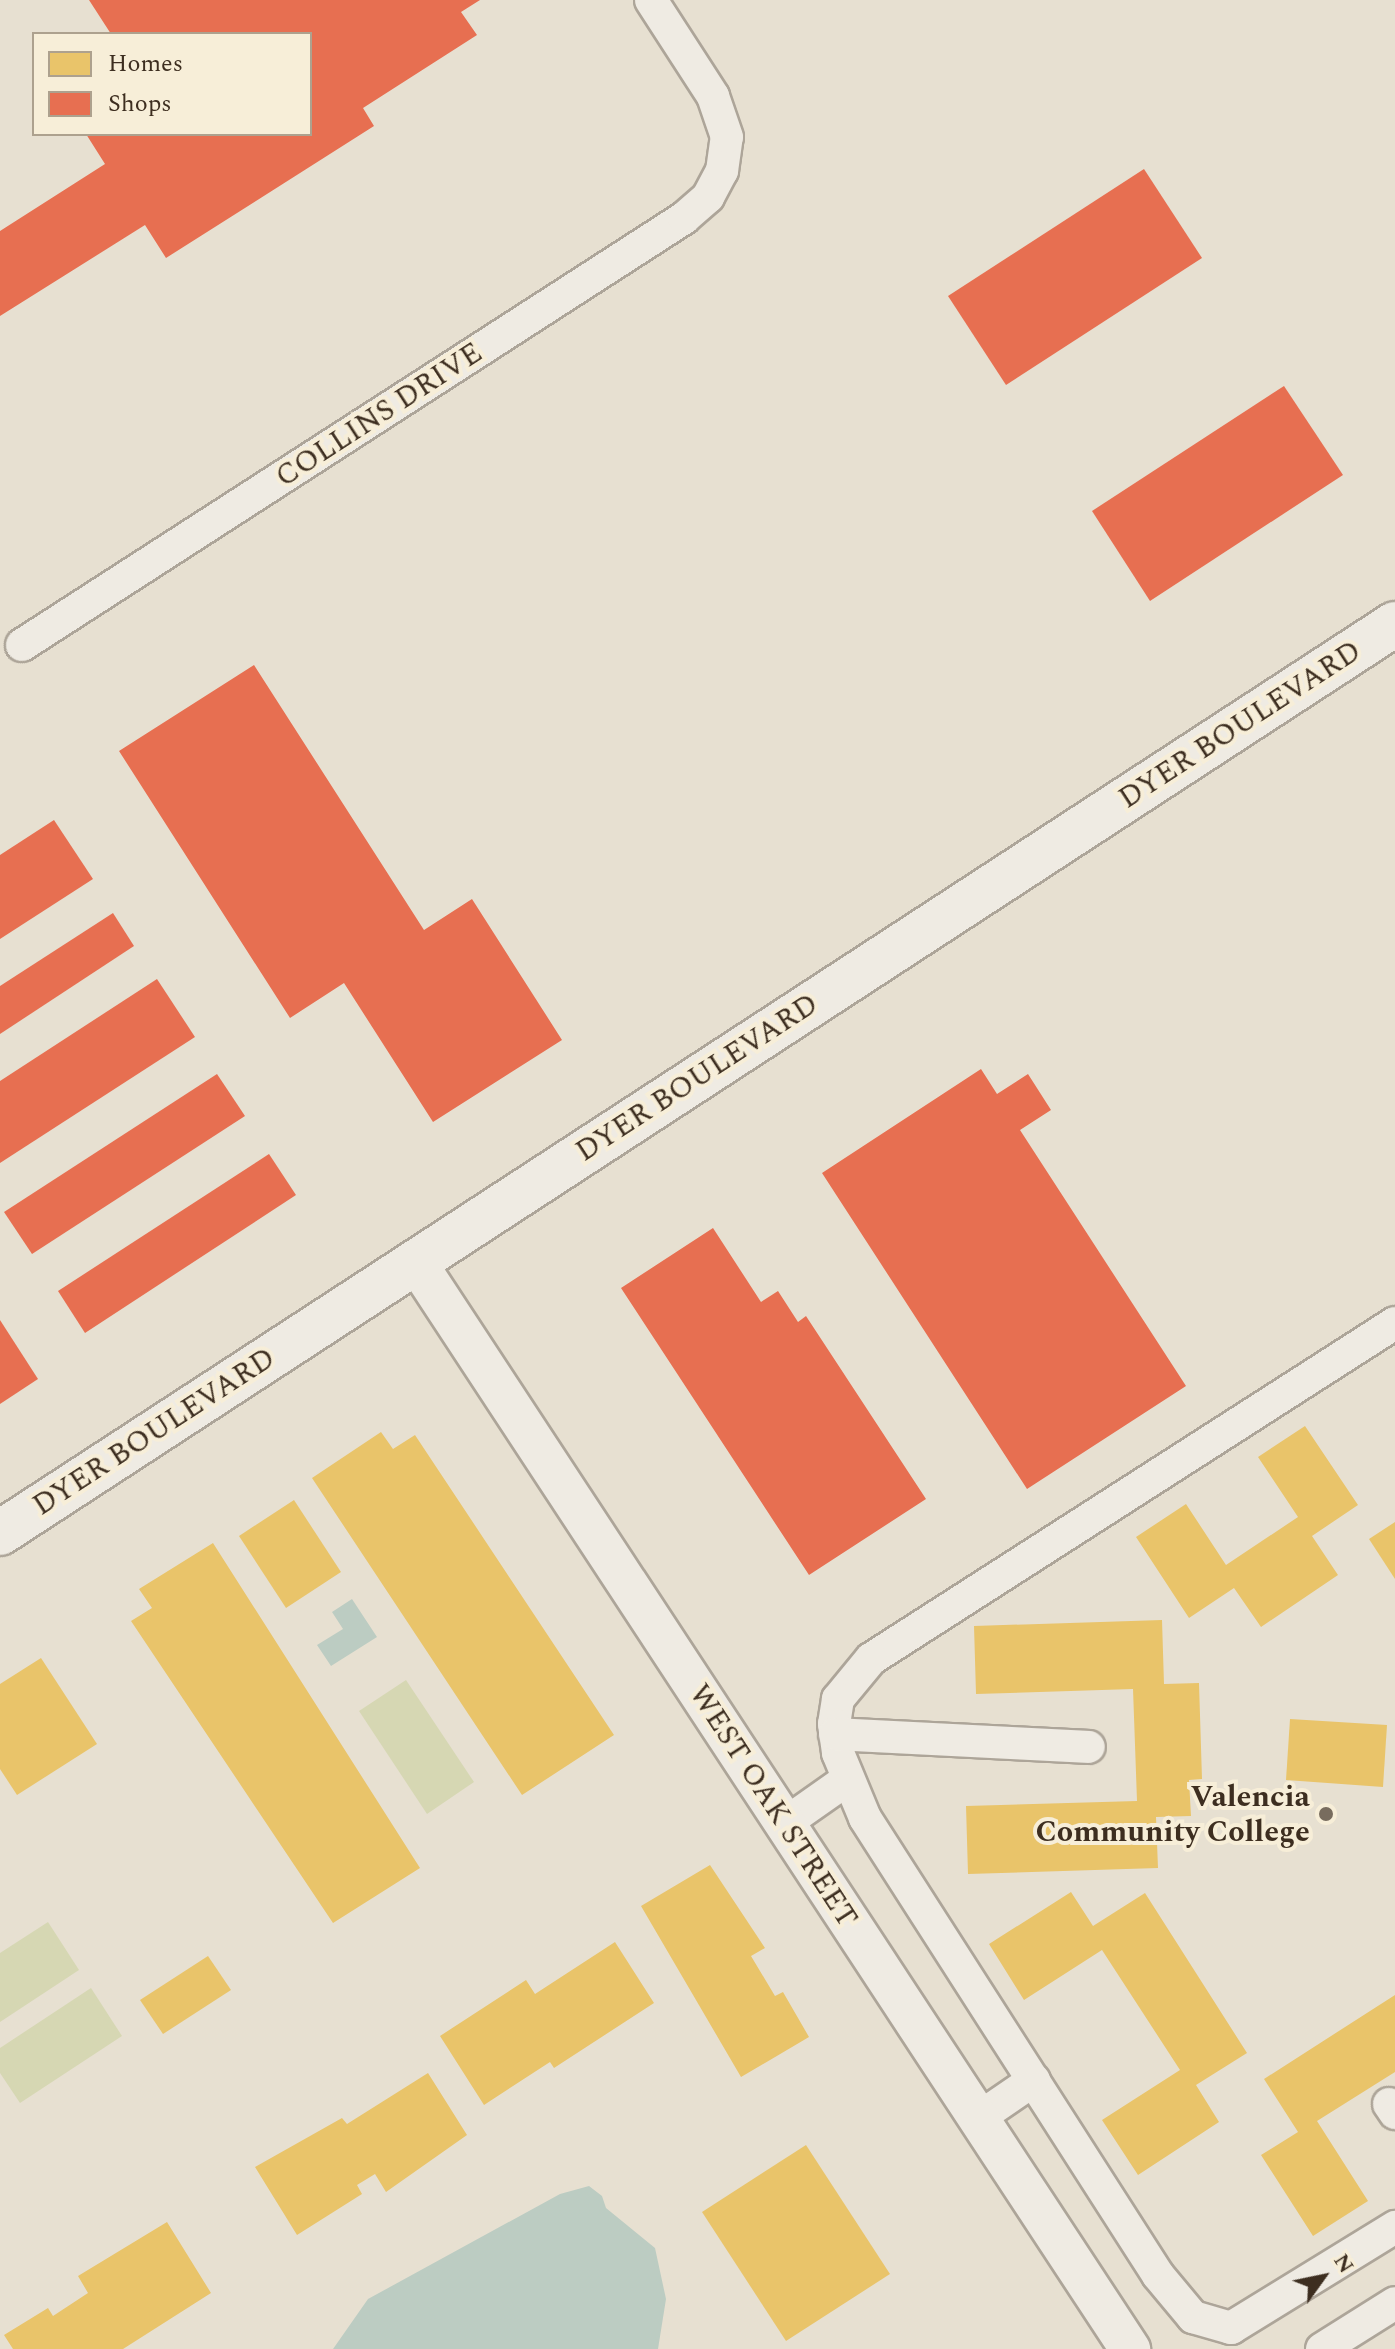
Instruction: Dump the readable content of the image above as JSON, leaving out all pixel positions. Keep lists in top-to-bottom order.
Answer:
{
  "streets": {
    "main road": ["DYER BOULEVARD"],
    "street": ["COLLINS DRIVE", "WEST OAK STREET"]
  },
  "crossings": [
    ["DYER BOULEVARD", "WEST OAK STREET"]
  ],
  "places": ["Valencia Community College"],
  "legend": ["Homes", "Shops"],
  "north": "top right"
}
